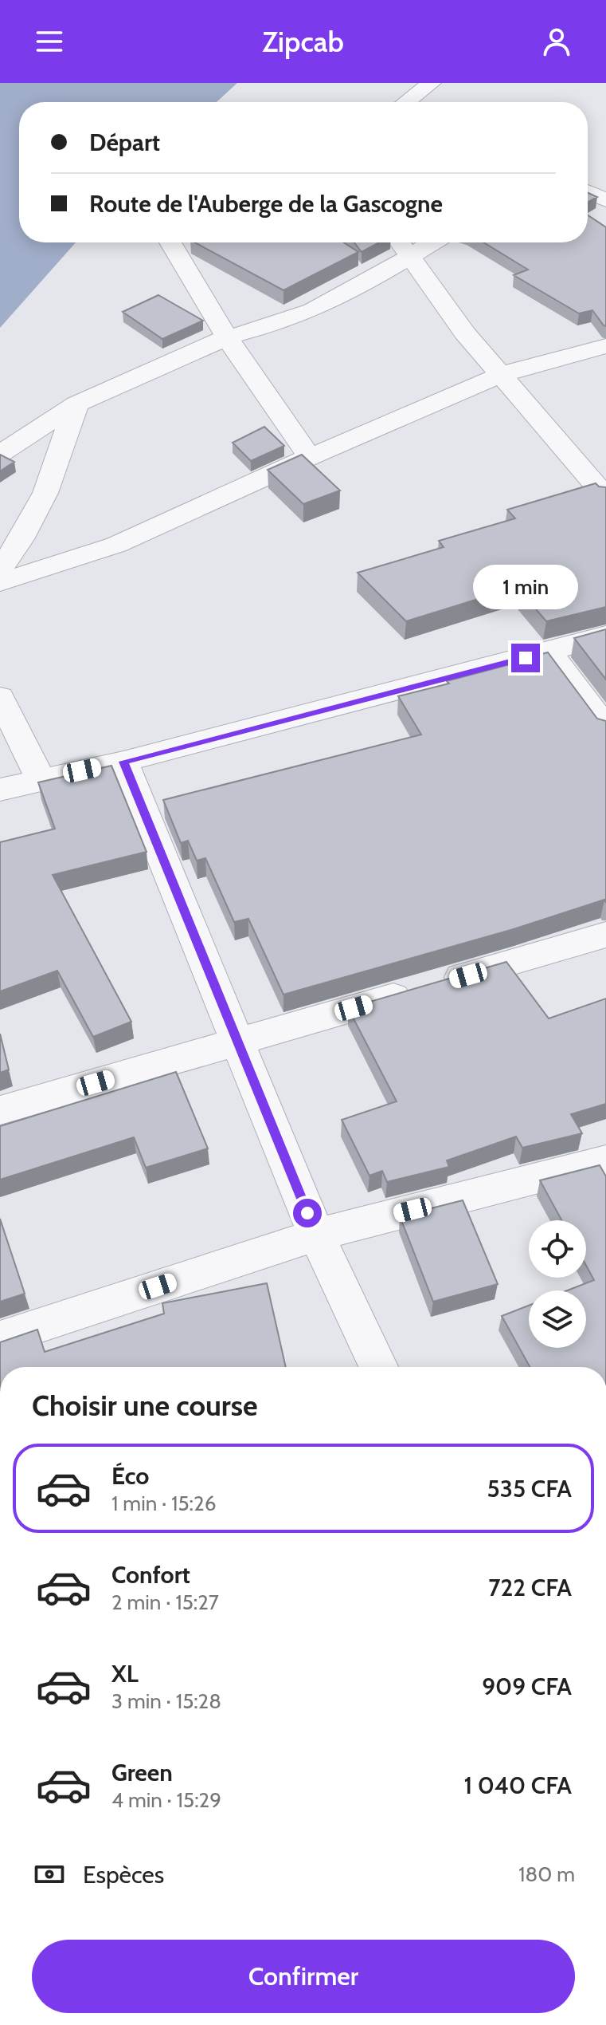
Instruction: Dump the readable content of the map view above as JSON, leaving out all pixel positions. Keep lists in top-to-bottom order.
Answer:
{
  "page": {
    "header": "Zipcab",
    "banner": ["Départ", "Route de l'Auberge de la Gascogne"],
    "bubble": "1 min",
    "heading": "Choisir une course",
    "list": [
      {
        "name": "Éco",
        "note": "1 min · 15:26",
        "value": "535 CFA"
      },
      {
        "name": "Confort",
        "note": "2 min · 15:27",
        "value": "722 CFA"
      },
      {
        "name": "XL",
        "note": "3 min · 15:28",
        "value": "909 CFA"
      },
      {
        "name": "Green",
        "note": "4 min · 15:29",
        "value": "1 040 CFA"
      }
    ],
    "pay": ["Espèces", "180 m"],
    "buttons": "Confirmer"
  }
}
